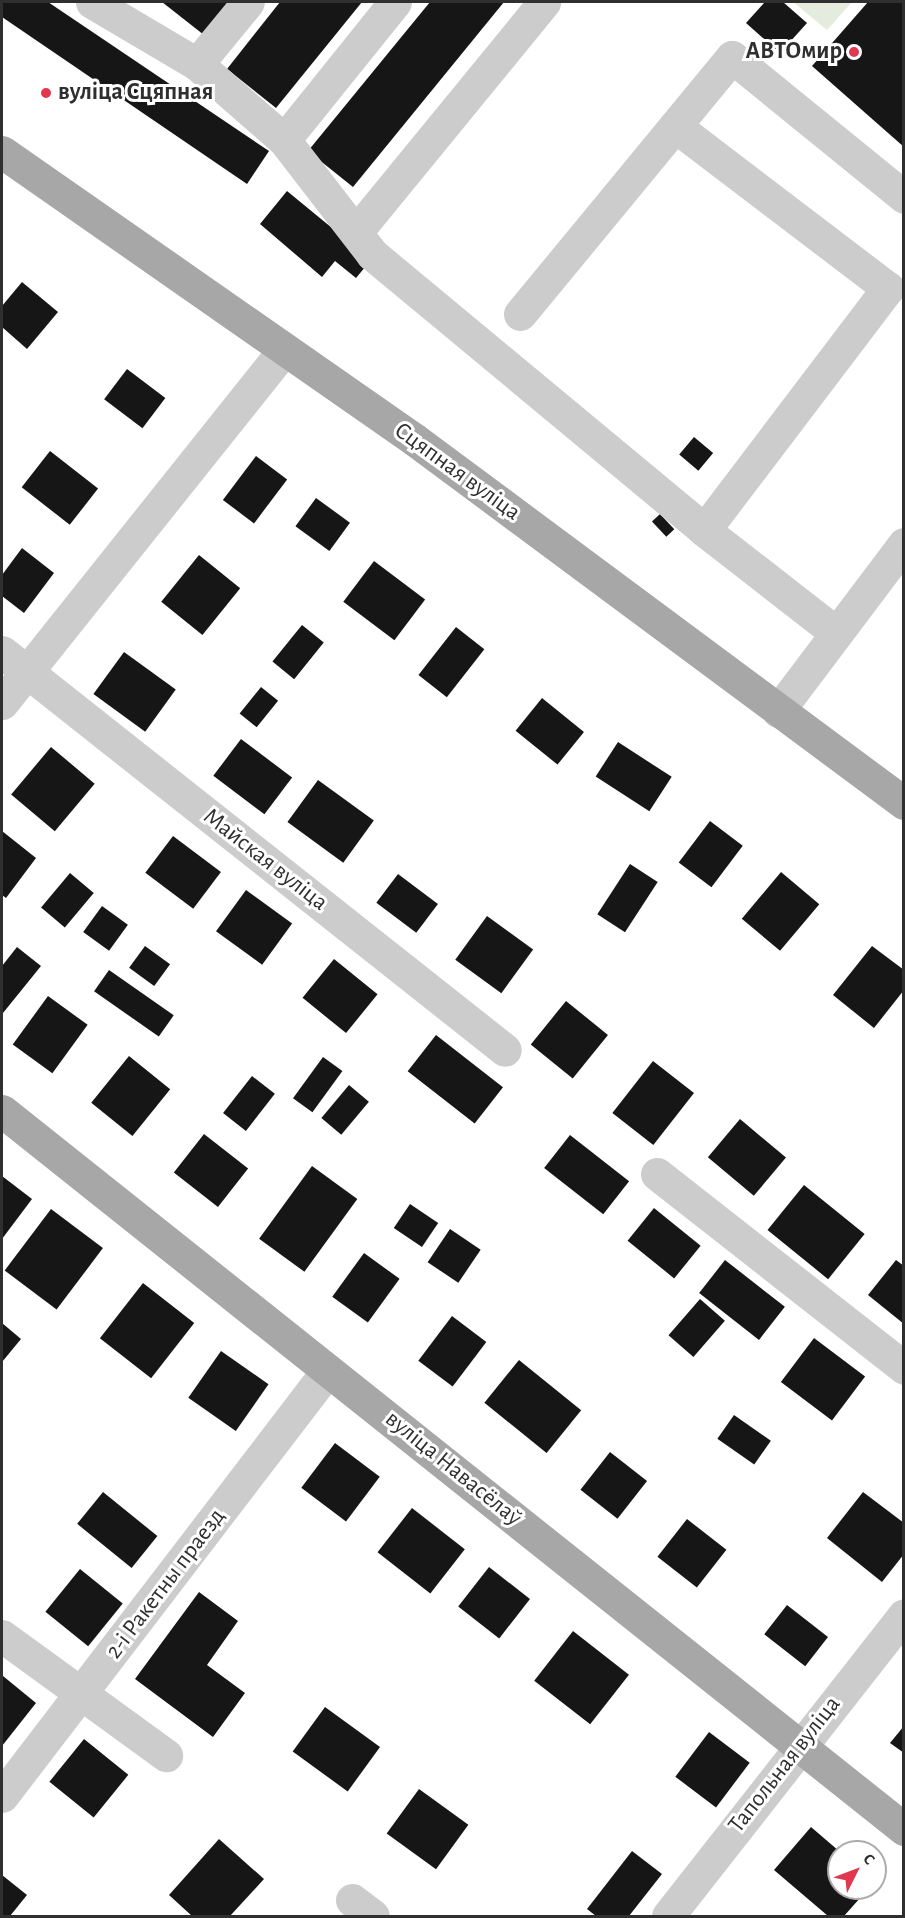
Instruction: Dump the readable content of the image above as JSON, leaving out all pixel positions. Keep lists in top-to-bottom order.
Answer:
{
  "streets": {
    "main road": ["Сцяпная вуліца", "вуліца Навасёлаў"],
    "street": ["Майская вуліца", "2-і Ракетны праезд", "Тапольная вуліца"]
  },
  "crossings": [
    ["вуліца Навасёлаў", "2-і Ракетны праезд"],
    ["вуліца Навасёлаў", "Тапольная вуліца"]
  ],
  "places": ["АВТОмир", "вуліца Сцяпная"],
  "north": "top right"
}
